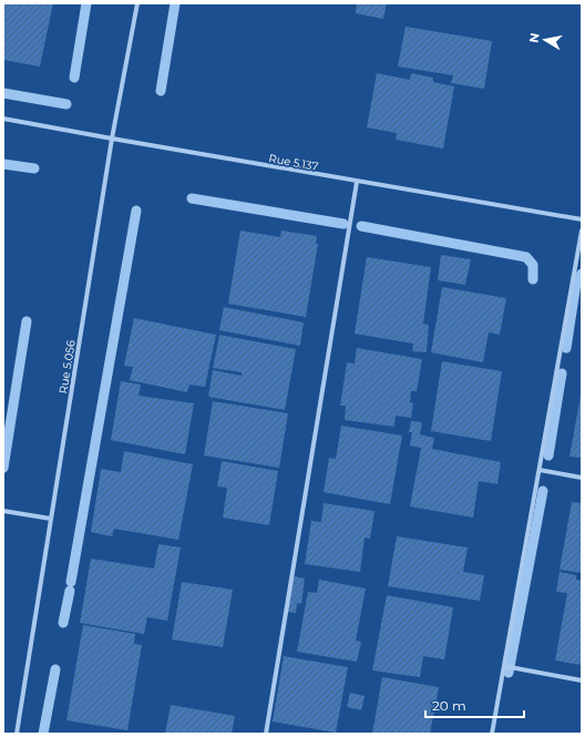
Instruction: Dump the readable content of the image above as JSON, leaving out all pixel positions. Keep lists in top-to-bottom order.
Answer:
{
  "streets": {
    "street": ["Rue 5.137", "Rue 5.056"]
  },
  "crossings": [
    ["Rue 5.137", "Rue 5.056"]
  ],
  "scale_bar": "20 m",
  "north": "left"
}
